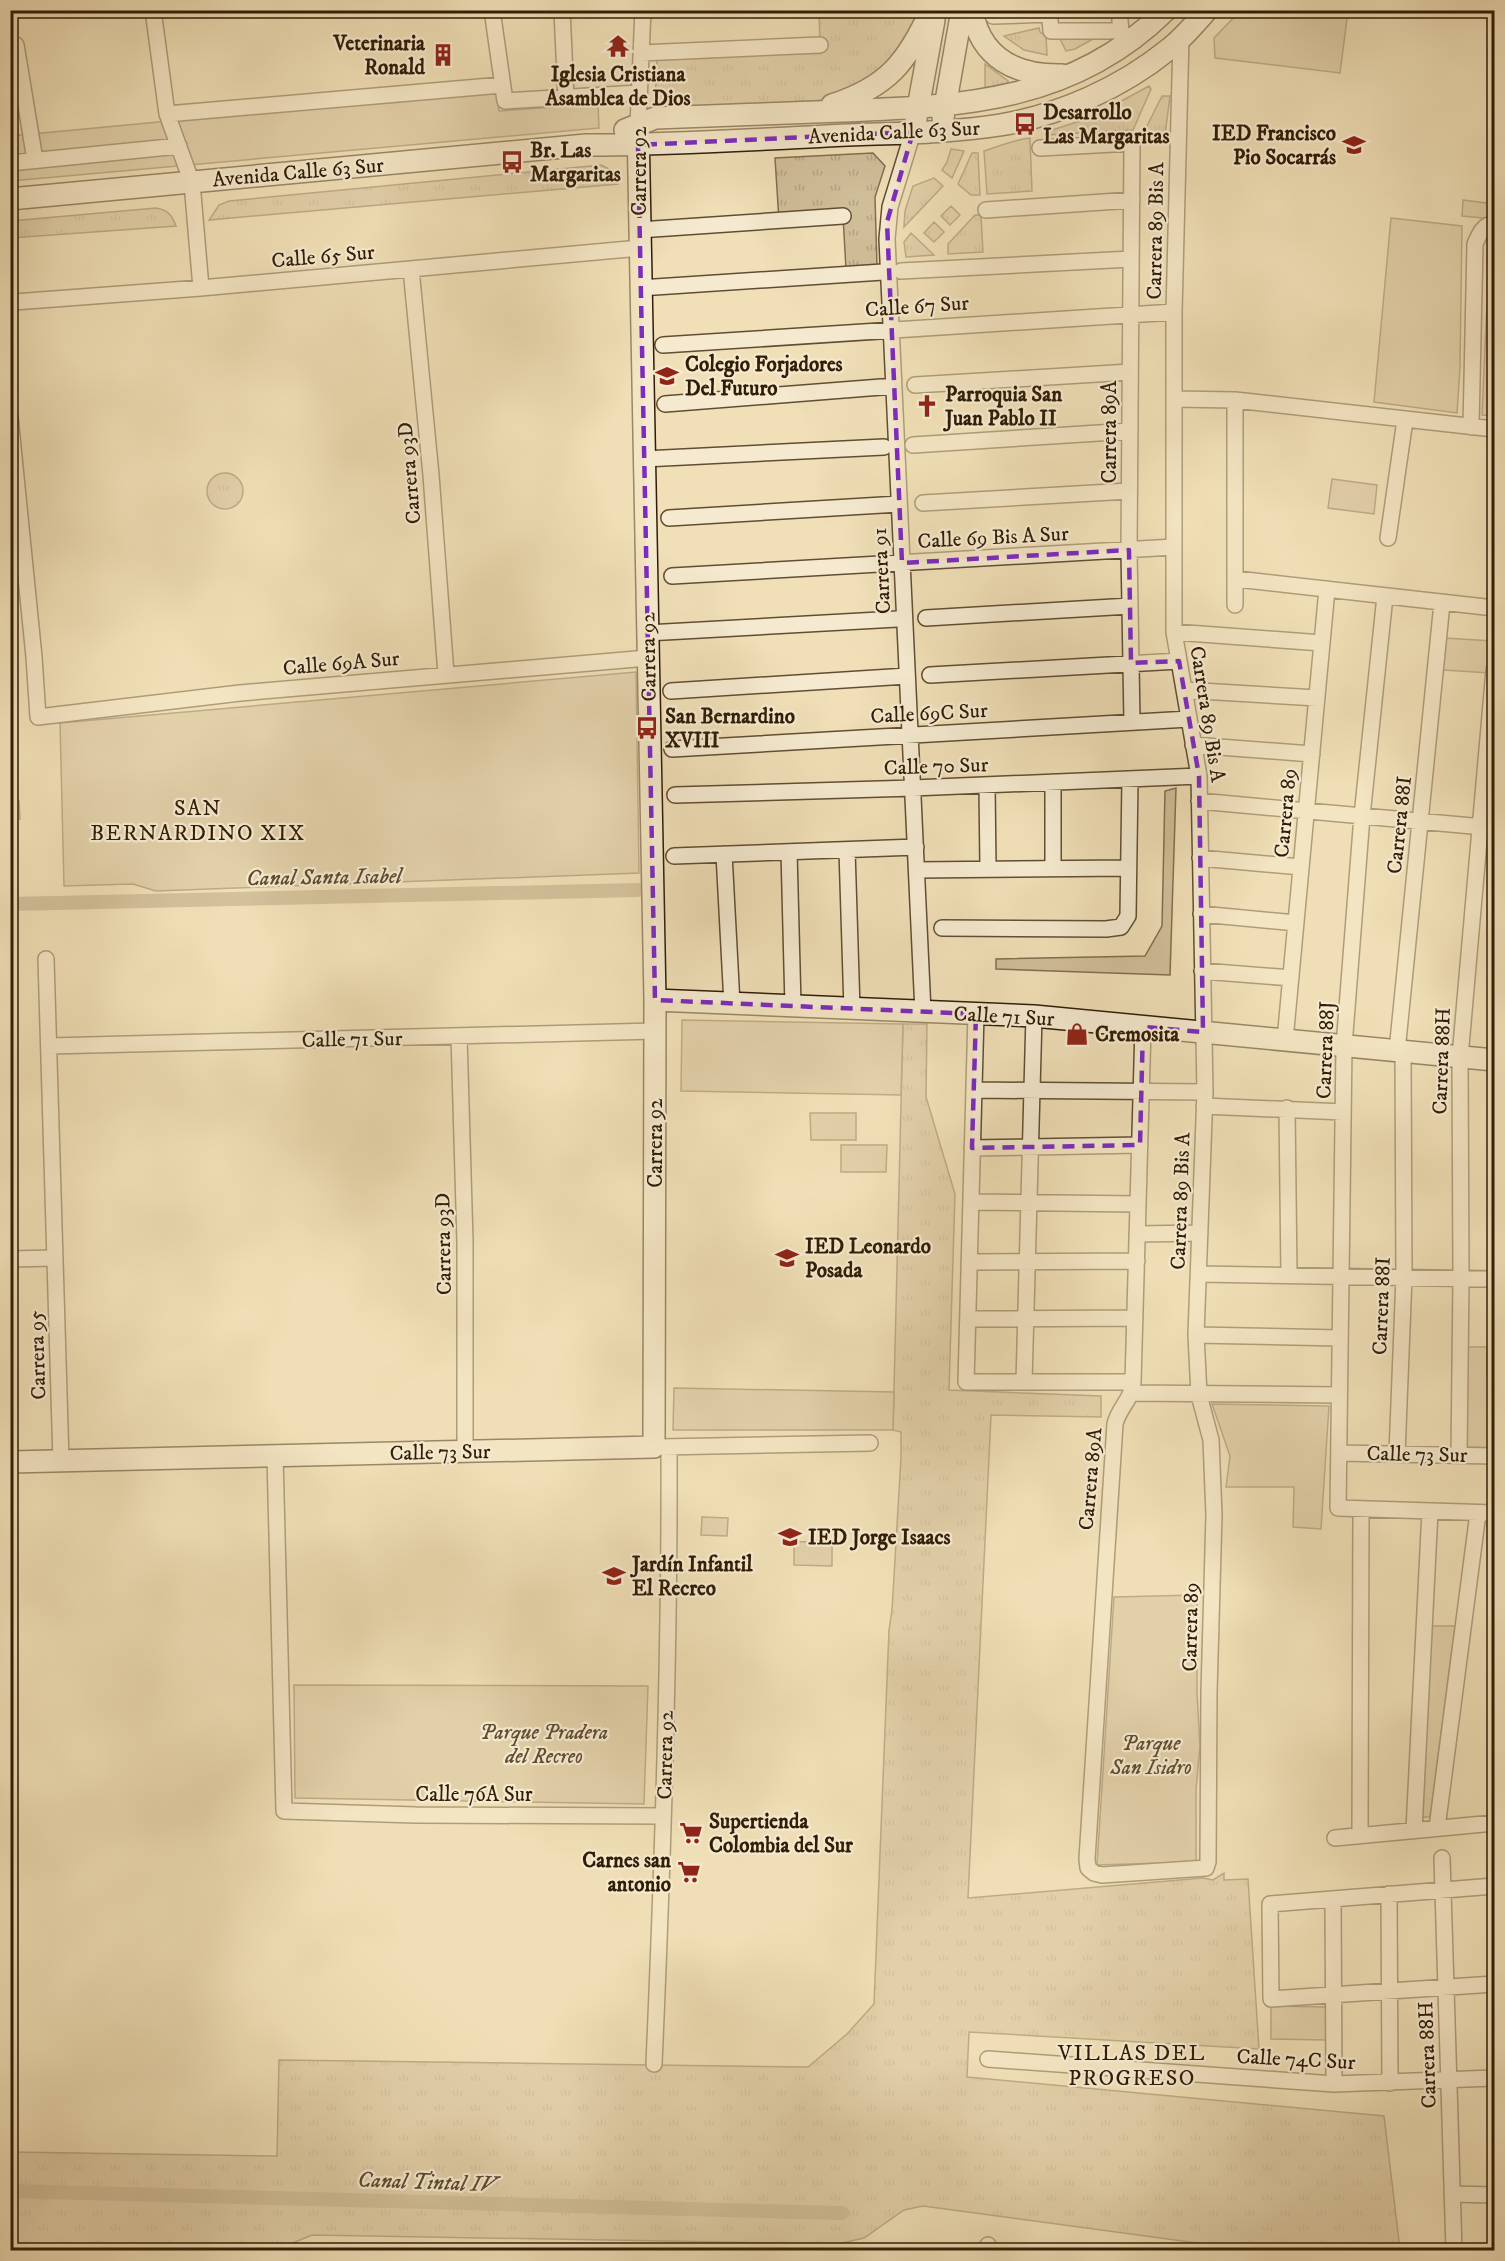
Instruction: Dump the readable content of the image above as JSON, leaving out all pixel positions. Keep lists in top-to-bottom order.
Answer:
{
  "streets": {
    "street": [
      "Avenida Calle 63 Sur",
      "Carrera 92",
      "Carrera 89 Bis A",
      "Calle 65 Sur",
      "Calle 67 Sur",
      "Carrera 89A",
      "Carrera 93D",
      "Calle 69 Bis A Sur",
      "Carrera 91",
      "Calle 69A Sur",
      "Calle 69C Sur",
      "Calle 70 Sur",
      "Carrera 89",
      "Carrera 88I",
      "Calle 71 Sur",
      "Carrera 88J",
      "Carrera 88H",
      "Carrera 95",
      "Calle 73 Sur",
      "Calle 76A Sur",
      "Calle 74C Sur"
    ]
  },
  "crossings": [
    ["Avenida Calle 63 Sur", "Carrera 92"],
    ["Avenida Calle 63 Sur", "Carrera 89 Bis A"],
    ["Avenida Calle 63 Sur", "Carrera 91"],
    ["Carrera 92", "Calle 65 Sur"],
    ["Carrera 92", "Calle 69A Sur"],
    ["Carrera 92", "Calle 71 Sur"],
    ["Carrera 92", "Calle 73 Sur"],
    ["Carrera 92", "Calle 76A Sur"],
    ["Carrera 89 Bis A", "Calle 67 Sur"],
    ["Carrera 89 Bis A", "Calle 69 Bis A Sur"],
    ["Carrera 89 Bis A", "Calle 69C Sur"],
    ["Carrera 89 Bis A", "Calle 70 Sur"],
    ["Carrera 89 Bis A", "Carrera 89"],
    ["Carrera 89 Bis A", "Calle 71 Sur"],
    ["Calle 65 Sur", "Carrera 93D"],
    ["Calle 67 Sur", "Carrera 89A"],
    ["Calle 67 Sur", "Carrera 91"],
    ["Carrera 89A", "Calle 69 Bis A Sur"],
    ["Carrera 89A", "Calle 69C Sur"],
    ["Carrera 89A", "Carrera 89"],
    ["Carrera 93D", "Calle 69A Sur"],
    ["Carrera 93D", "Calle 71 Sur"],
    ["Carrera 93D", "Calle 73 Sur"],
    ["Calle 69 Bis A Sur", "Carrera 91"],
    ["Carrera 91", "Calle 69C Sur"],
    ["Carrera 91", "Calle 70 Sur"],
    ["Carrera 91", "Calle 71 Sur"],
    ["Carrera 89", "Calle 71 Sur"],
    ["Carrera 88I", "Calle 71 Sur"],
    ["Carrera 88I", "Calle 73 Sur"],
    ["Calle 71 Sur", "Carrera 88J"],
    ["Calle 71 Sur", "Carrera 88H"],
    ["Calle 71 Sur", "Carrera 95"],
    ["Carrera 88J", "Calle 73 Sur"],
    ["Carrera 88H", "Calle 73 Sur"],
    ["Carrera 88H", "Calle 74C Sur"],
    ["Carrera 95", "Calle 73 Sur"],
    ["Calle 73 Sur", "Calle 76A Sur"]
  ],
  "districts": ["SAN BERNARDINO XIX", "VILLAS DEL PROGRESO"],
  "water": ["Canal Santa Isabel", "Canal Tintal IV"],
  "parks": ["Parque Pradera del Recreo", "Parque San Isidro"],
  "places": {
    "temple": ["Iglesia Cristiana Asamblea de Dios"],
    "building": ["Veterinaria Ronald"],
    "bus stop": ["Desarrollo Las Margaritas", "Br. Las Margaritas", "San Bernardino XVIII"],
    "school or university": [
      "IED Francisco Pio Socarrás",
      "Colegio Forjadores Del Futuro",
      "IED Leonardo Posada",
      "IED Jorge Isaacs",
      "Jardín Infantil El Recreo"
    ],
    "church": ["Parroquia San Juan Pablo II"],
    "shop": ["Cremosita"],
    "supermarket": ["Supertienda Colombia del Sur", "Carnes san antonio"]
  }
}
